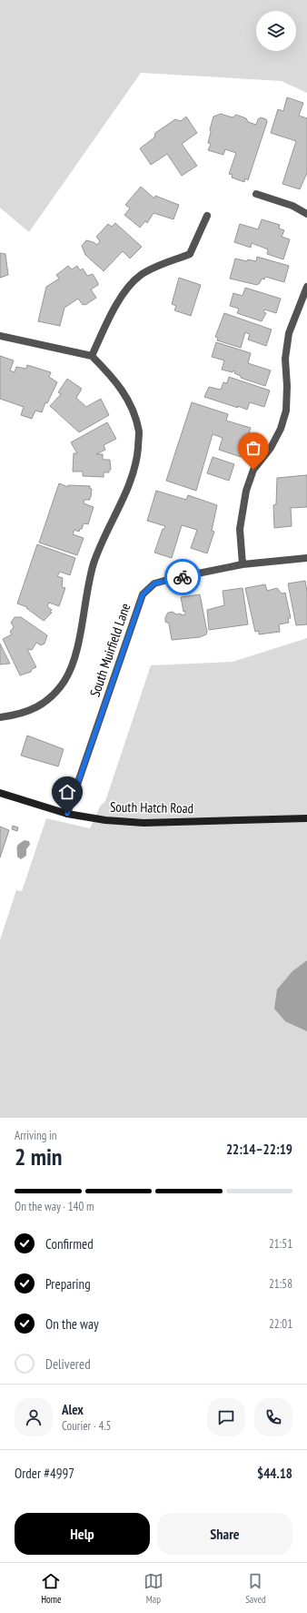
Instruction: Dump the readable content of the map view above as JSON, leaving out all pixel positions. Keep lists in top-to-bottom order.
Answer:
{
  "streets": {
    "main road": ["South Hatch Road"],
    "street": ["South Muirfield Lane"]
  },
  "crossings": [
    ["South Muirfield Lane", "South Hatch Road"]
  ],
  "page": {
    "heading": ["2 min", "Arriving in", "22:14–22:19"],
    "panel": [
      "Alex",
      "Courier · 4.5",
      "Order #4997",
      "$44.18"
    ],
    "bar": "On the way · 140 m",
    "list": [
      ["Confirmed", "21:51"],
      ["Preparing", "21:58"],
      ["On the way", "22:01"],
      "Delivered"
    ],
    "buttons": ["Help", "Share"],
    "tabs": ["Home", "Map", "Saved"]
  }
}
